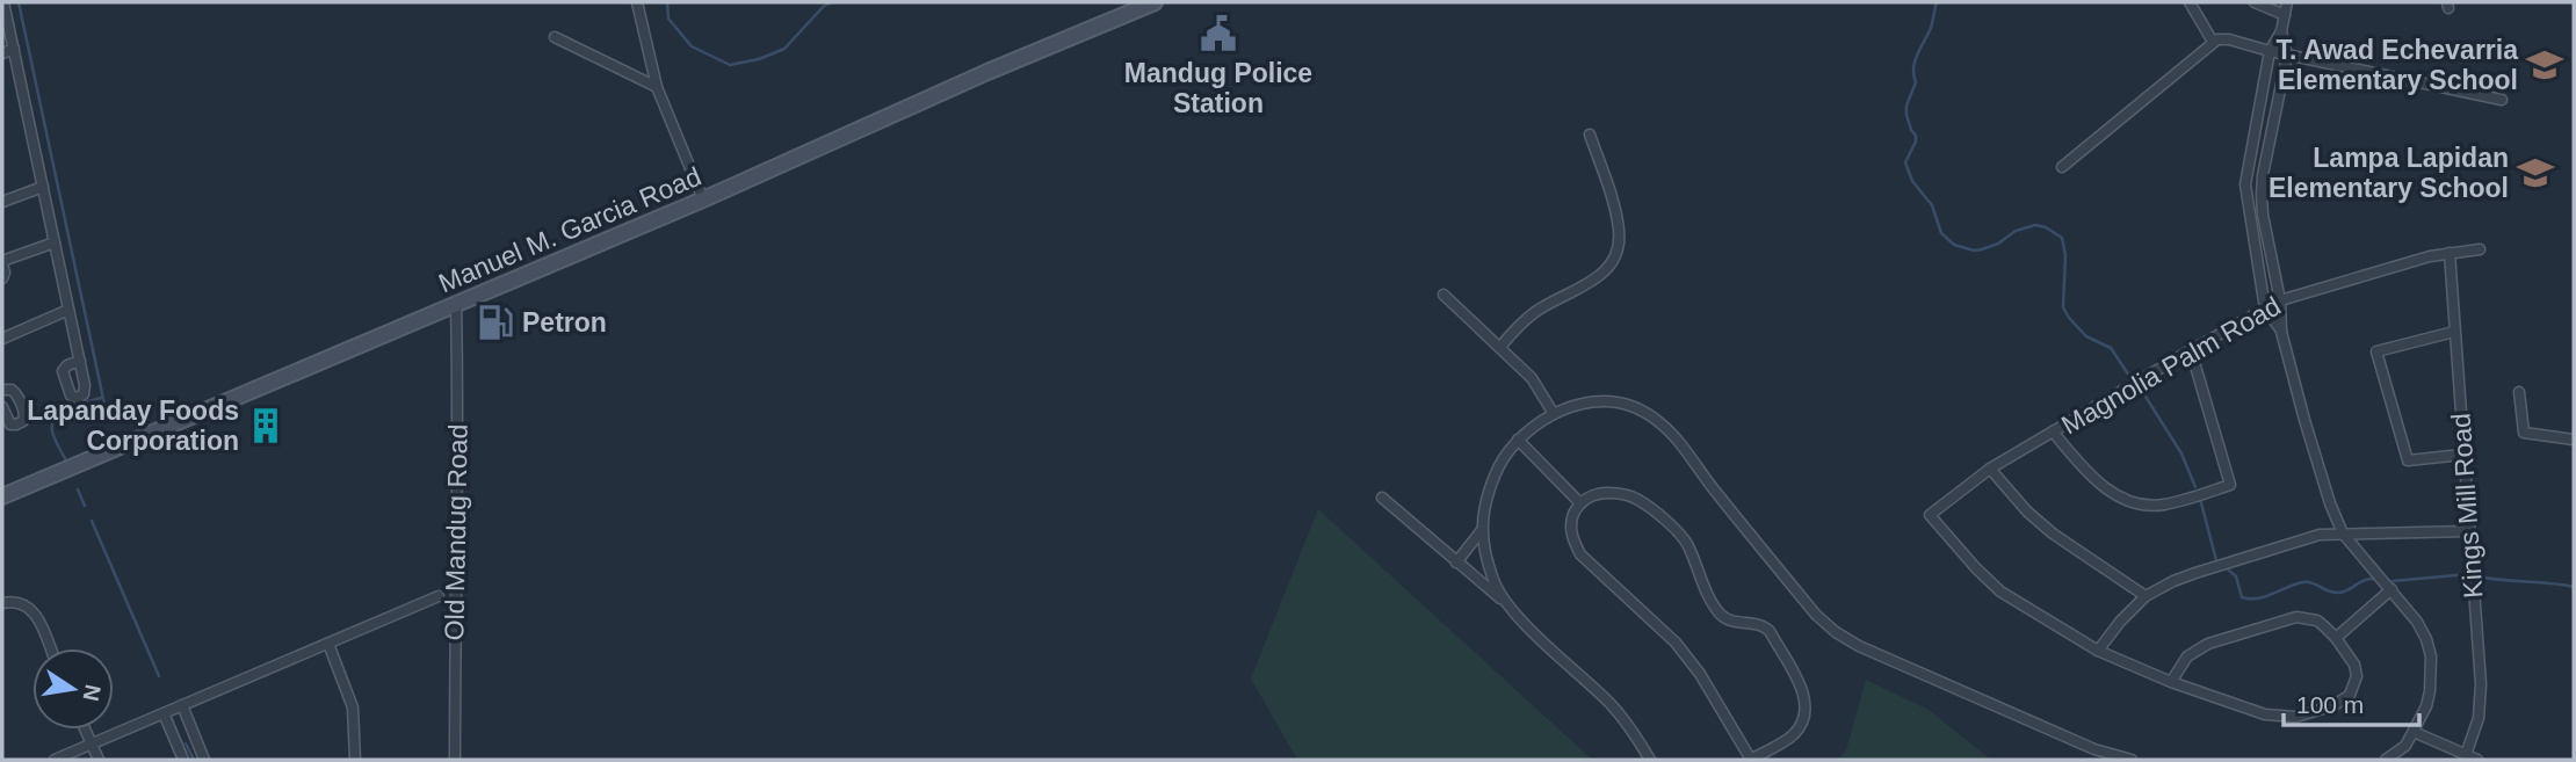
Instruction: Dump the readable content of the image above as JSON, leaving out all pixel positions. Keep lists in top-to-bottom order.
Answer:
{
  "streets": {
    "main road": ["Manuel M. Garcia Road"],
    "street": ["Magnolia Palm Road", "Kings Mill Road", "Old Mandug Road"]
  },
  "crossings": [
    ["Manuel M. Garcia Road", "Old Mandug Road"],
    ["Magnolia Palm Road", "Kings Mill Road"]
  ],
  "places": {
    "public building": ["Mandug Police Station"],
    "school or university": ["T. Awad Echevarria Elementary School", "Lampa Lapidan Elementary School"],
    "fuel station": ["Petron"],
    "building": ["Lapanday Foods Corporation"]
  },
  "scale_bar": "100 m",
  "north": "right"
}
